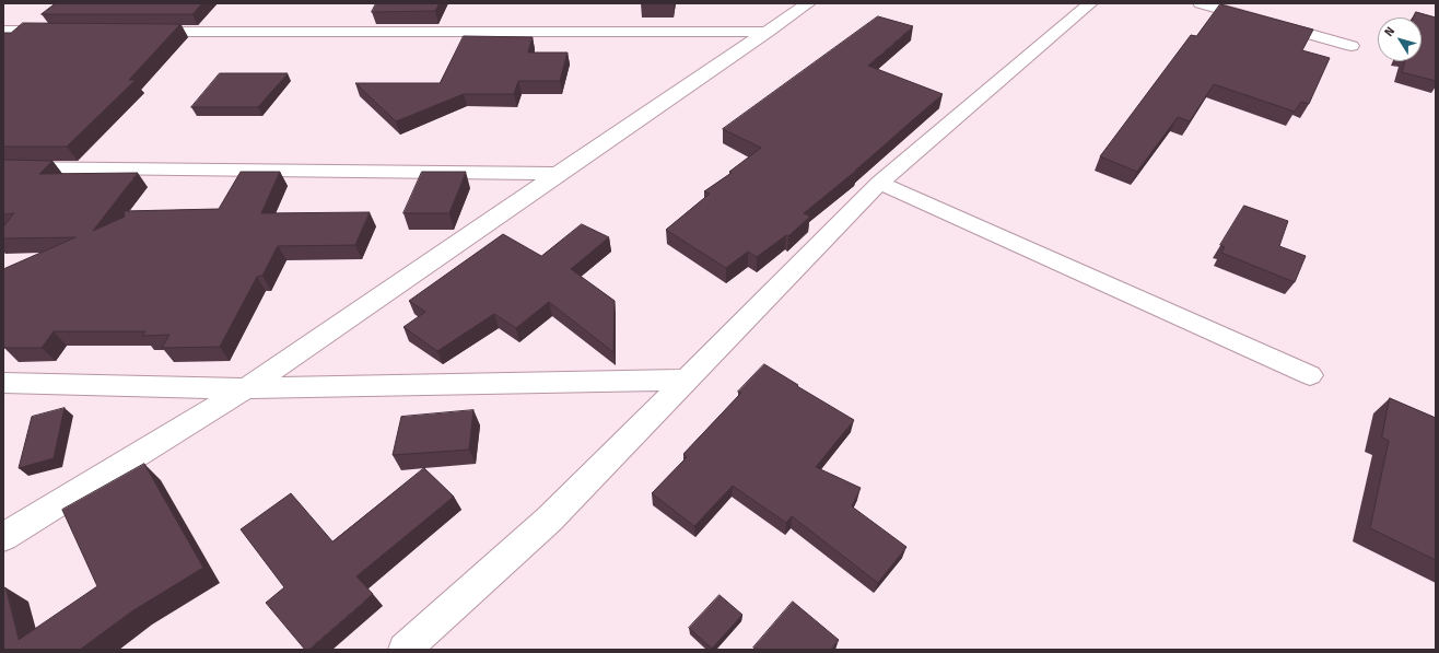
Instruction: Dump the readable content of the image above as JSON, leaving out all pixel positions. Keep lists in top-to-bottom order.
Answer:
{
  "north": "top left"
}
